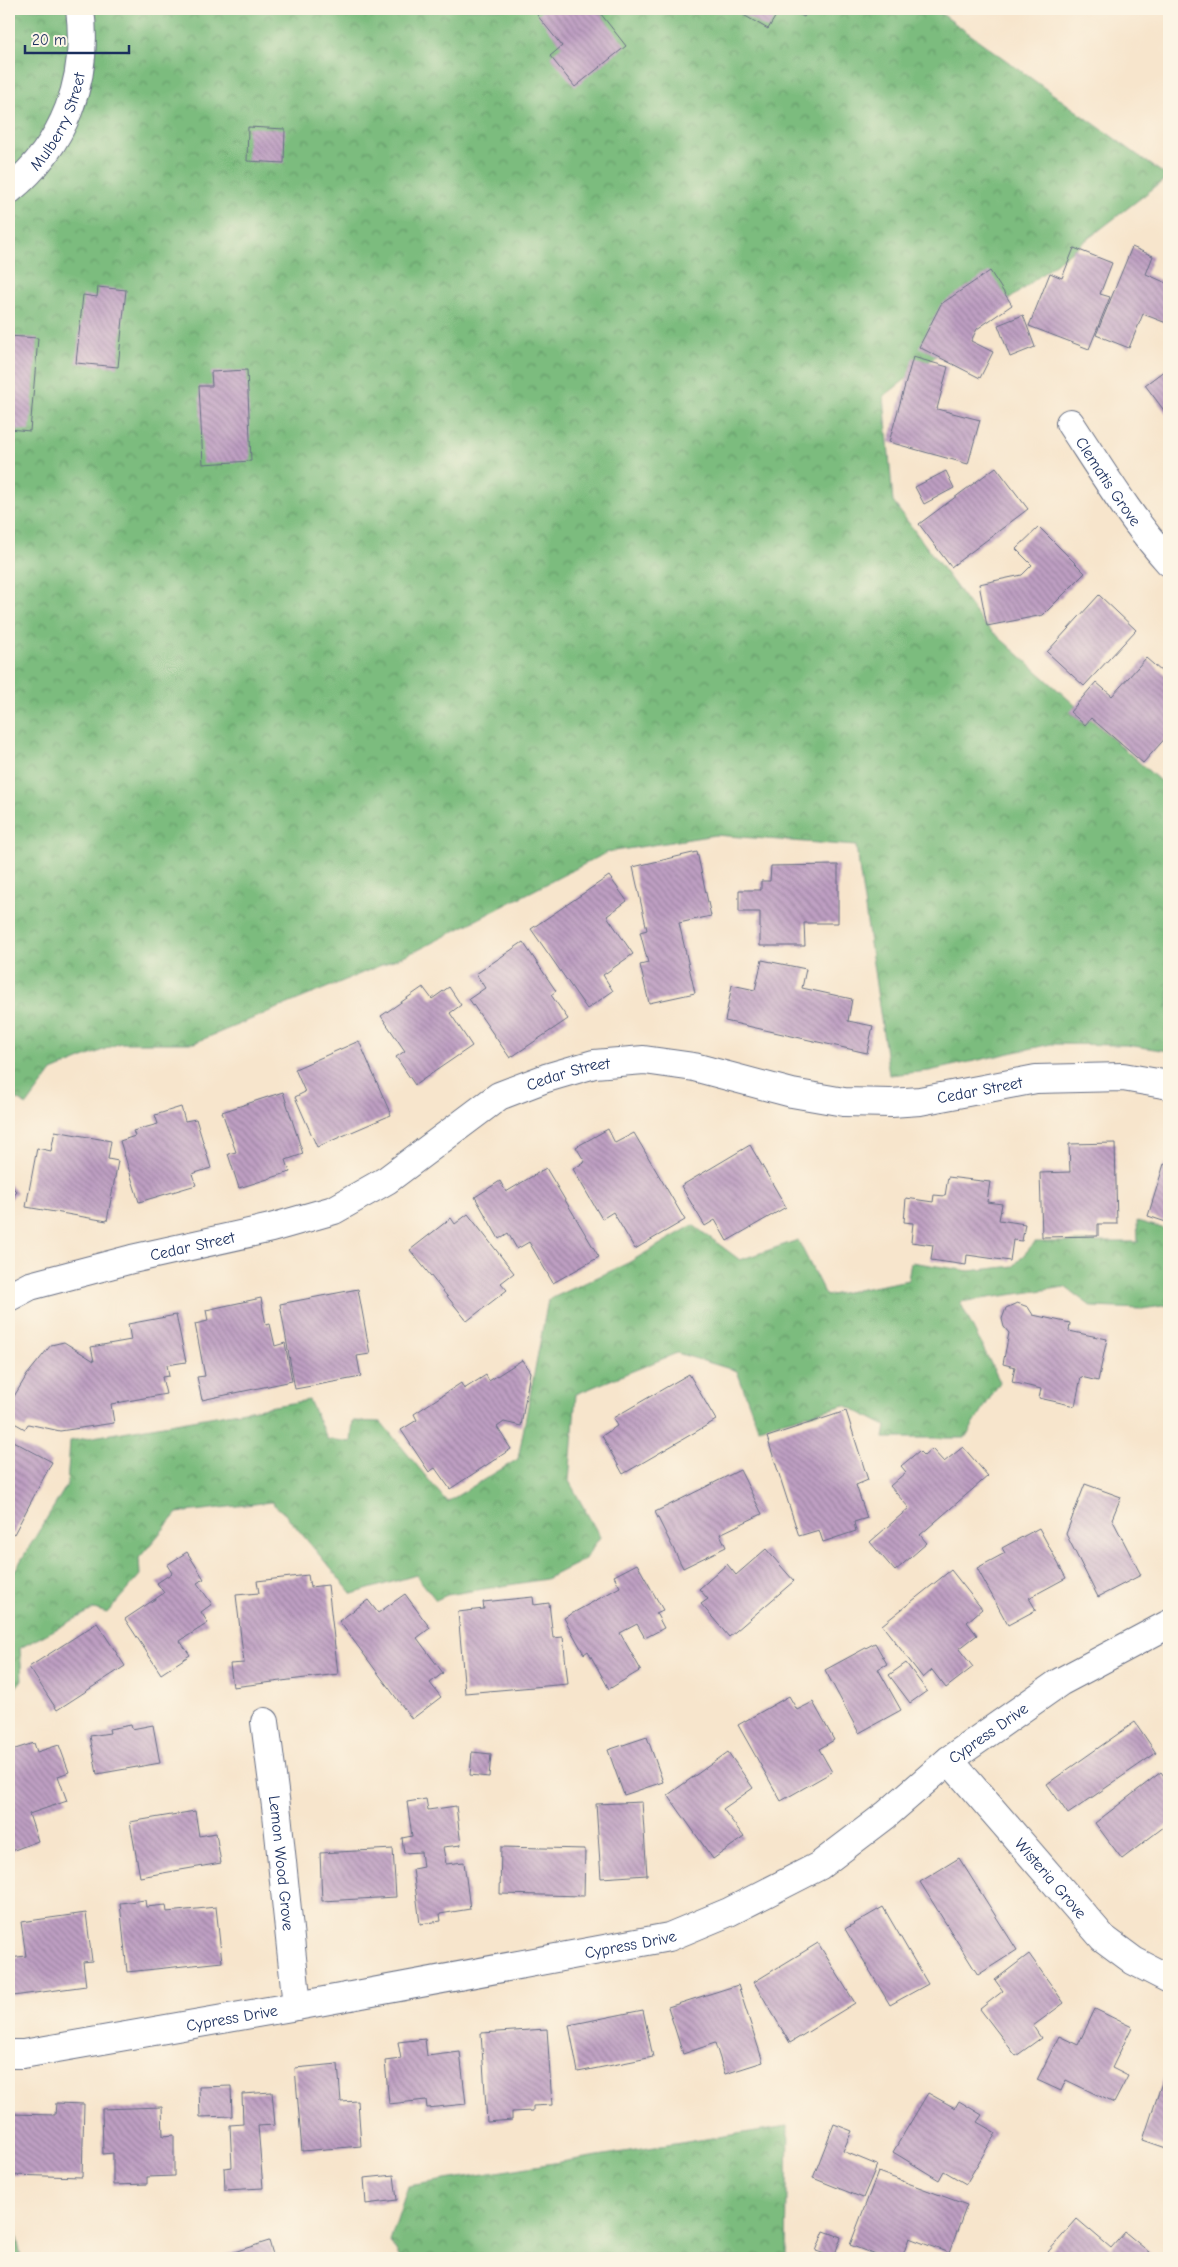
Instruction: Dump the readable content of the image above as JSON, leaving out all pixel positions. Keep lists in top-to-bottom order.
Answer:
{
  "streets": {
    "street": [
      "Mulberry Street",
      "Clematis Grove",
      "Cedar Street",
      "Cypress Drive",
      "Lemon Wood Grove",
      "Wisteria Grove"
    ]
  },
  "crossings": [
    ["Cypress Drive", "Lemon Wood Grove"],
    ["Cypress Drive", "Wisteria Grove"]
  ],
  "scale_bar": "20 m"
}
